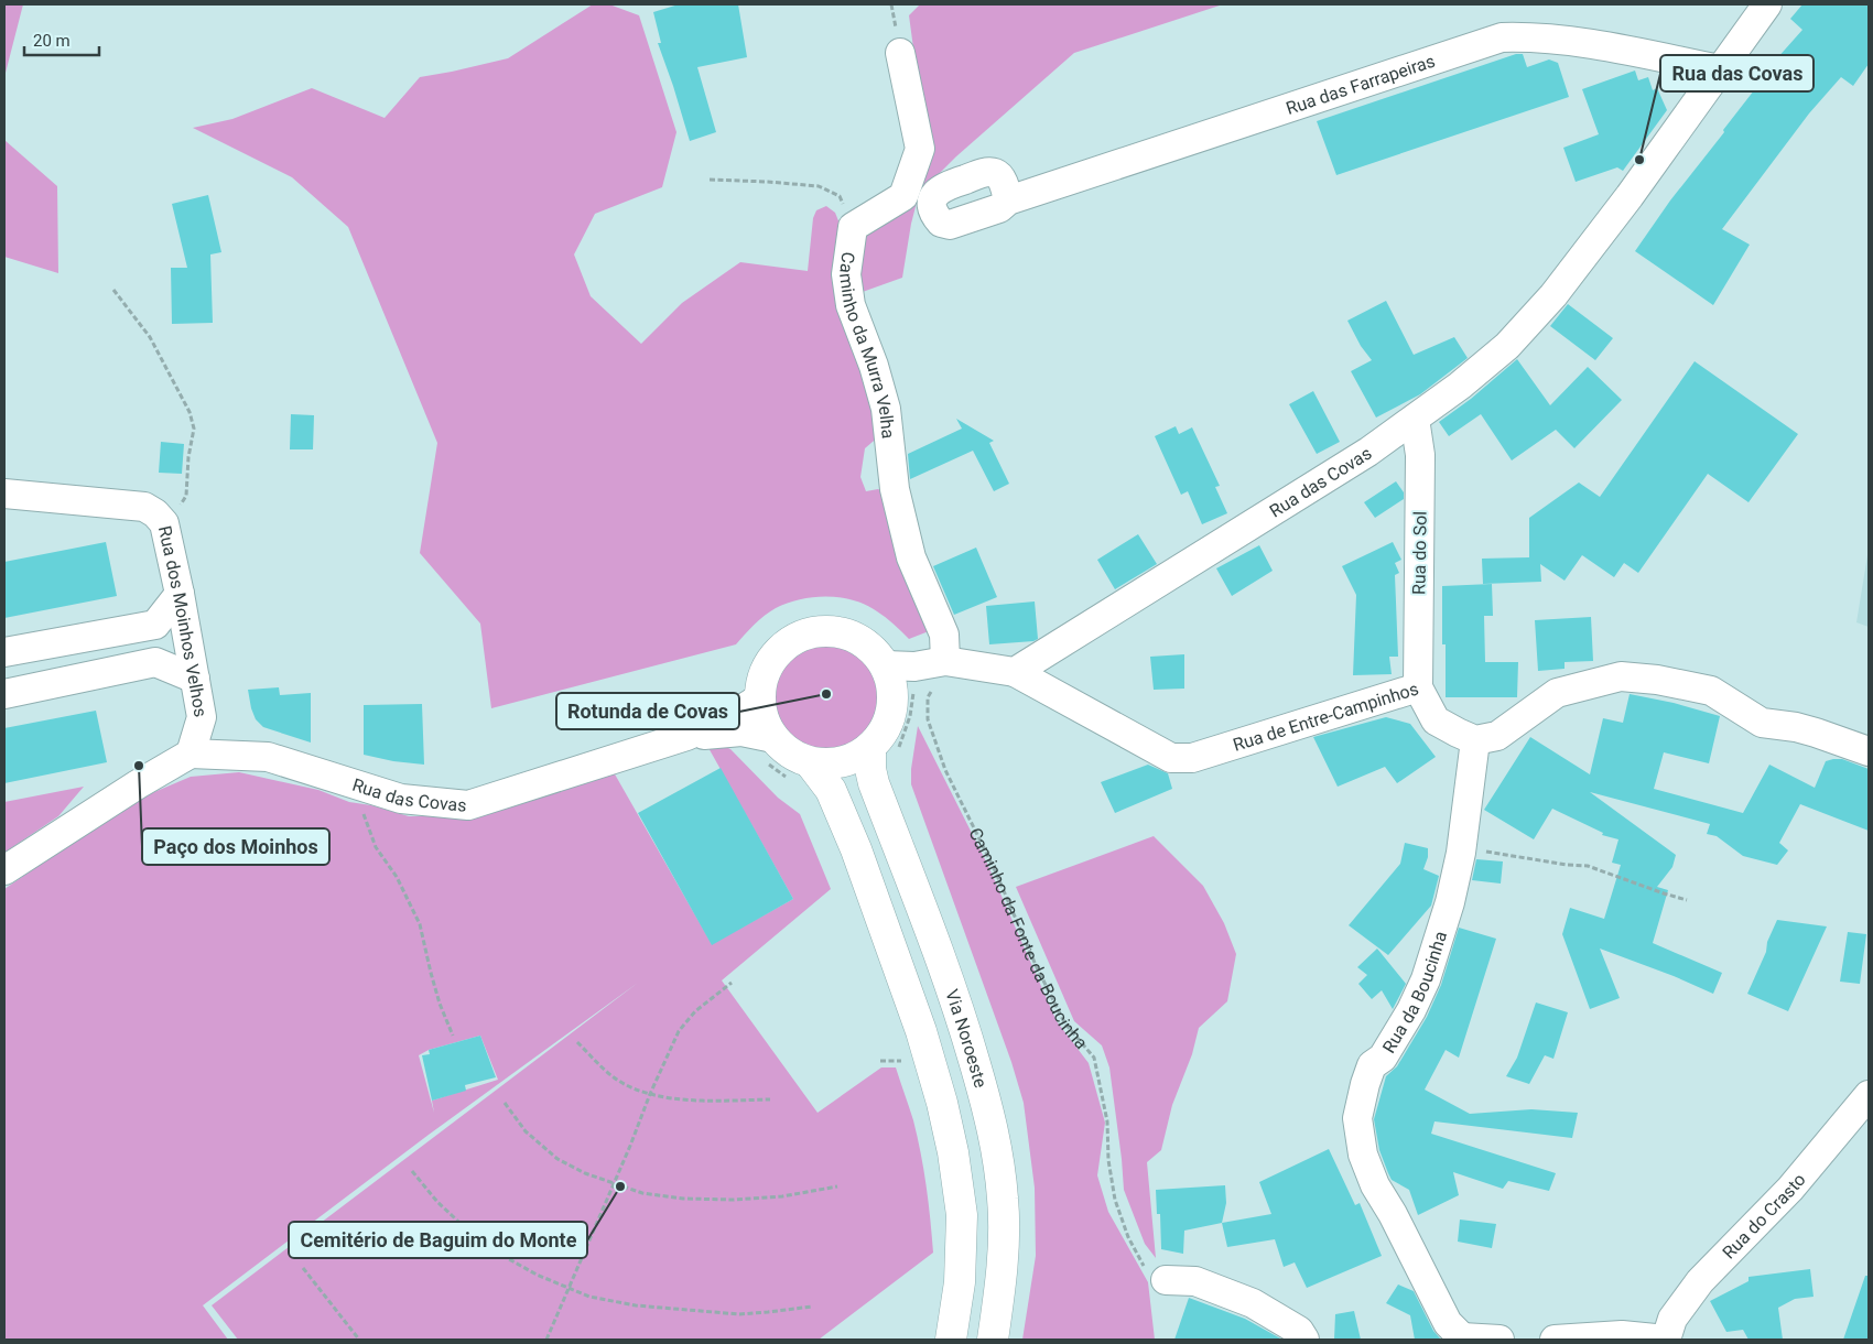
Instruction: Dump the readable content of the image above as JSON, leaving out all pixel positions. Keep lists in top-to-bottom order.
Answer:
{
  "streets": {
    "main road": ["Via Noroeste"],
    "street": [
      "Rua das Farrapeiras",
      "Caminho da Murra Velha",
      "Rua das Covas",
      "Rua do Sol",
      "Rua dos Moinhos Velhos",
      "Rua de Entre-Campinhos",
      "Rua da Boucinha",
      "Rua do Crasto"
    ],
    "path": ["Caminho da Fonte da Boucinha"]
  },
  "crossings": [
    ["Rua das Farrapeiras", "Rua das Covas"],
    ["Caminho da Murra Velha", "Caminho da Fonte da Boucinha"],
    ["Rua das Covas", "Rua do Sol"],
    ["Rua das Covas", "Rua dos Moinhos Velhos"],
    ["Rua das Covas", "Rua de Entre-Campinhos"],
    ["Rua das Covas", "Via Noroeste"],
    ["Rua do Sol", "Rua de Entre-Campinhos"],
    ["Rua de Entre-Campinhos", "Rua da Boucinha"]
  ],
  "places": [
    "Rua das Covas",
    "Rotunda de Covas",
    "Paço dos Moinhos",
    "Cemitério de Baguim do Monte"
  ],
  "scale_bar": "20 m"
}
